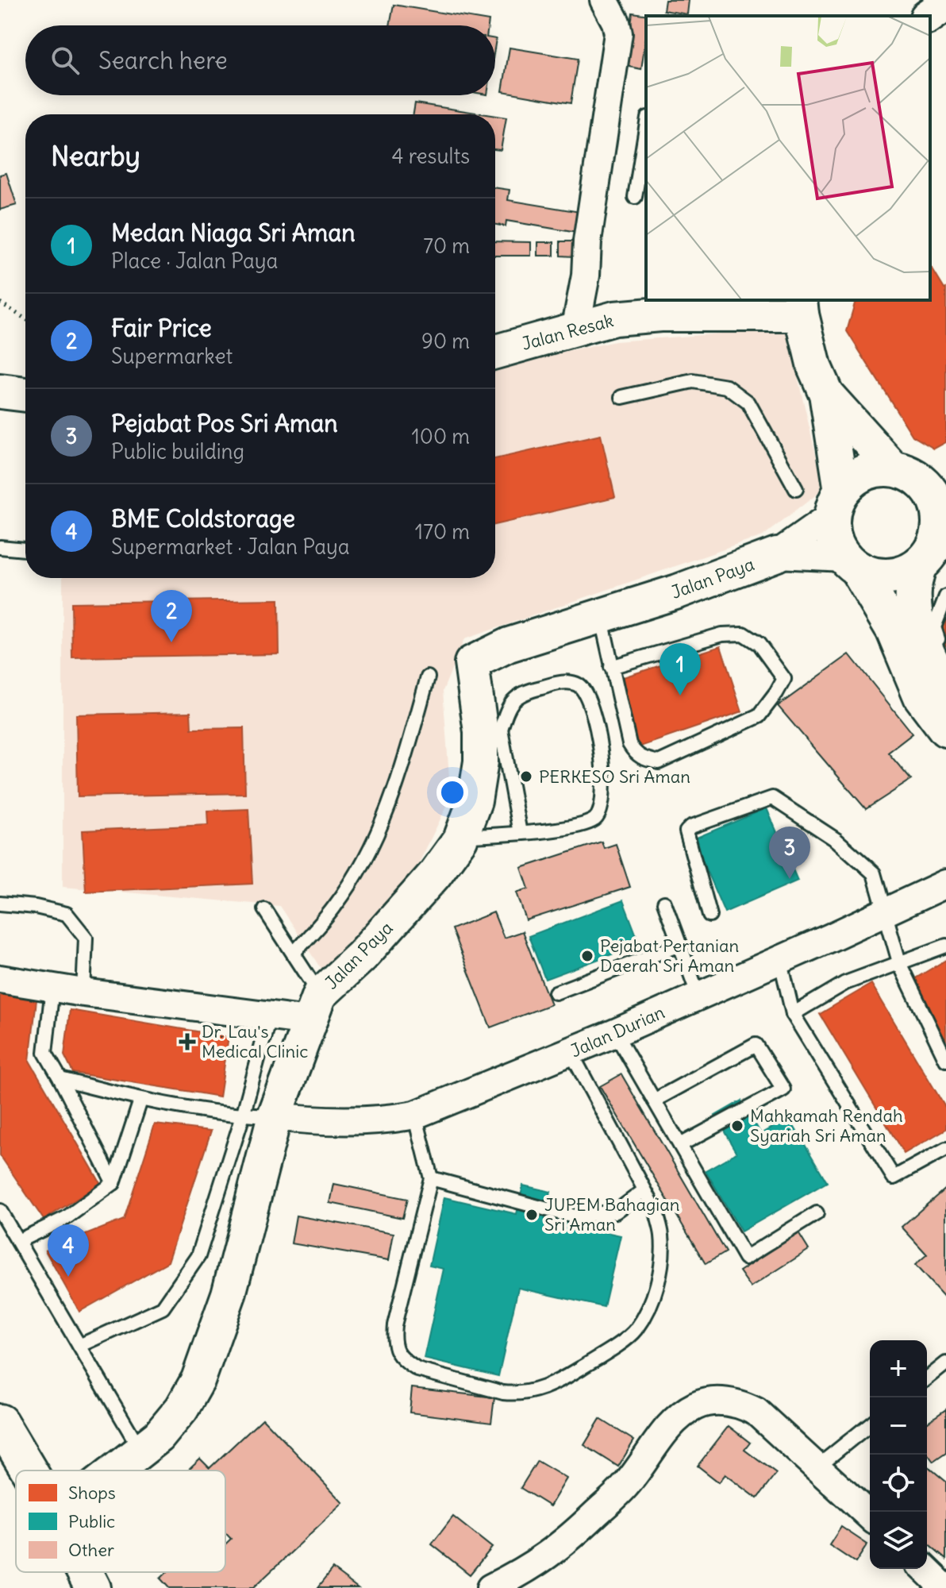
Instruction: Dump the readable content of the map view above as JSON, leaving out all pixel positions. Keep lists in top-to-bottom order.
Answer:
{
  "streets": {
    "street": ["Jalan Resak", "Jalan Paya", "Jalan Durian"]
  },
  "crossings": [
    ["Jalan Paya", "Jalan Durian"]
  ],
  "places": {
    "other": [
      "PERKESO Sri Aman",
      "Pejabat Pertanian Daerah Sri Aman",
      "Mahkamah Rendah Syariah Sri Aman",
      "JUPEM Bahagian Sri Aman"
    ],
    "health": ["Dr. Lau's Medical Clinic"]
  },
  "legend": ["Shops", "Public", "Other"],
  "page": {
    "search": "Search here",
    "heading": ["Nearby", "4 results"],
    "list": [
      {
        "mark": "1",
        "name": "Medan Niaga Sri Aman",
        "note": "Place · Jalan Paya",
        "value": "70 m"
      },
      {
        "mark": "2",
        "name": "Fair Price",
        "note": "Supermarket",
        "value": "90 m"
      },
      {
        "mark": "3",
        "name": "Pejabat Pos Sri Aman",
        "note": "Public building",
        "value": "100 m"
      },
      {
        "mark": "4",
        "name": "BME Coldstorage",
        "note": "Supermarket · Jalan Paya",
        "value": "170 m"
      }
    ],
    "pins": [
      "2",
      "1",
      "3",
      "4"
    ],
    "map_buttons": ["+", "−"]
  }
}
